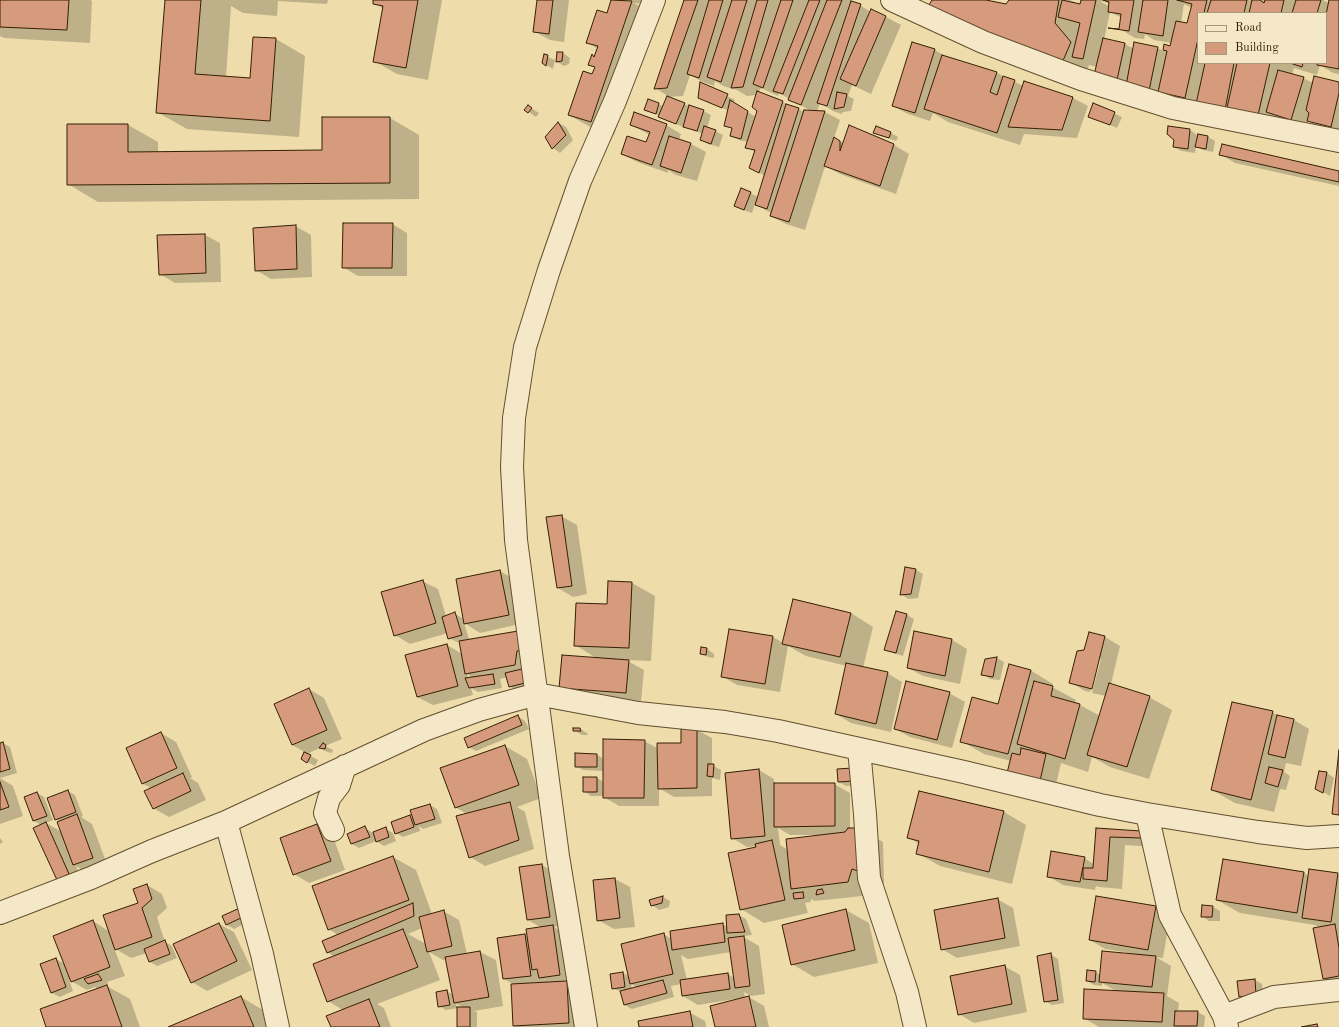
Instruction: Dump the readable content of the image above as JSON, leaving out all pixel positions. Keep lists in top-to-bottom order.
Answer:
{
  "legend": ["Road", "Building"]
}
